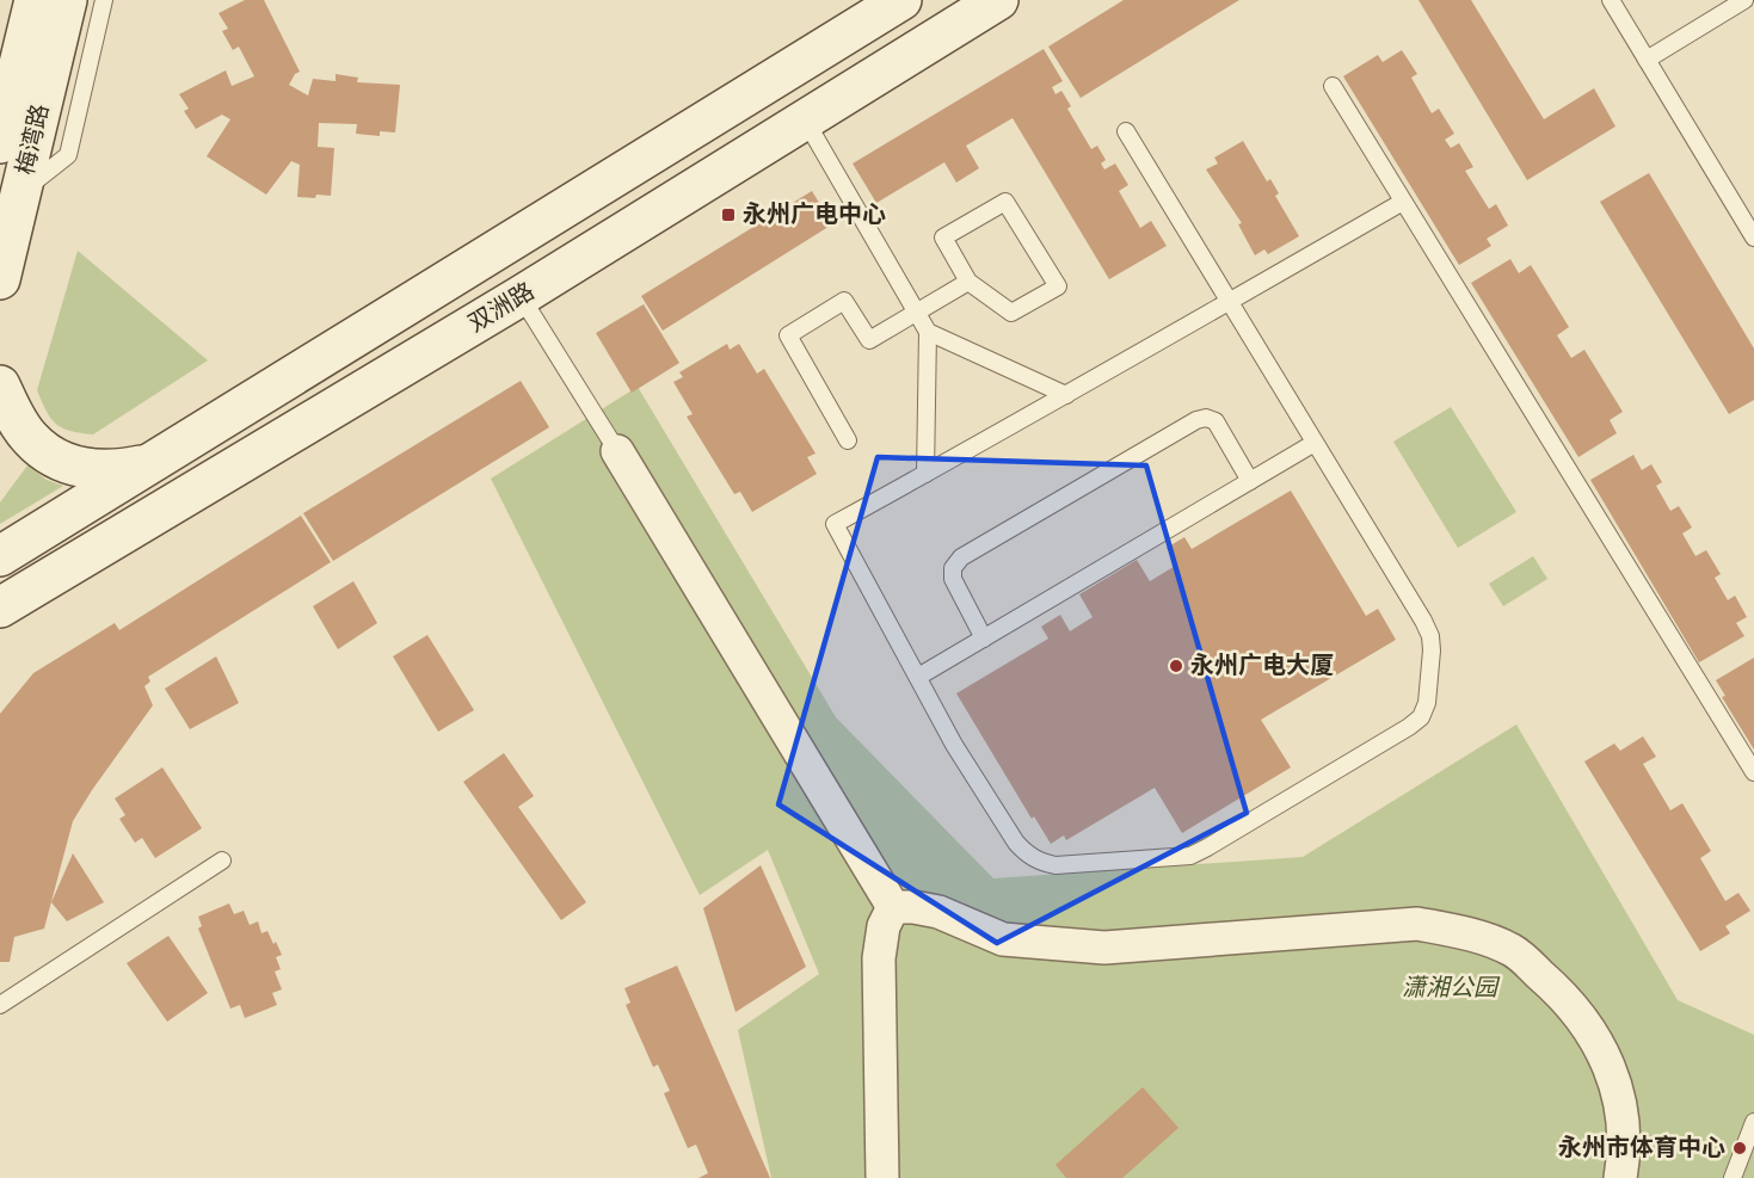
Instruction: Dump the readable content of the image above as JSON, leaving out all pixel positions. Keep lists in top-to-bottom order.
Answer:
{
  "streets": {
    "main road": ["梅湾路", "双洲路"]
  },
  "parks": ["潇湘公园"],
  "places": {
    "transit": ["永州广电中心"],
    "other": ["永州广电大厦", "永州市体育中心"]
  }
}
